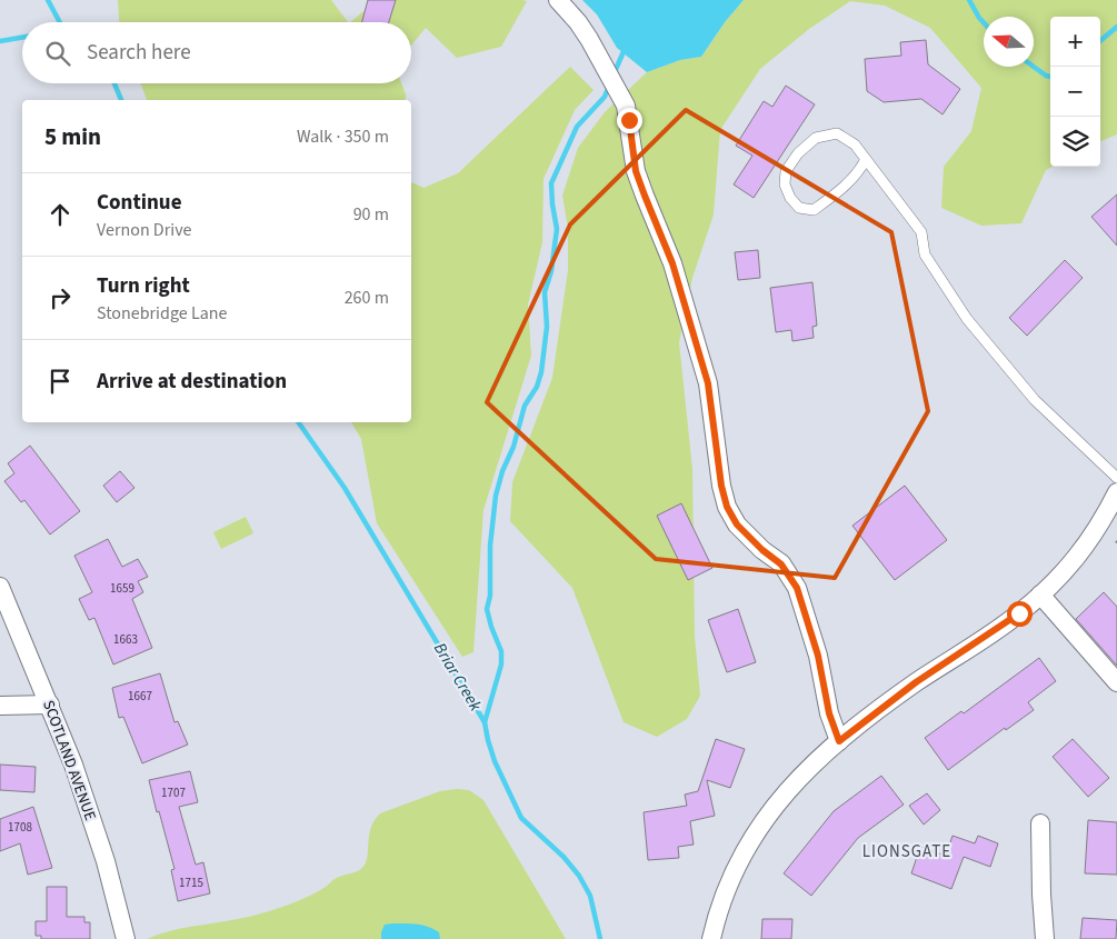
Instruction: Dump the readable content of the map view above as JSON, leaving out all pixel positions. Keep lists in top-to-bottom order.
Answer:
{
  "streets": {
    "street": ["SCOTLAND AVENUE"]
  },
  "districts": ["LIONSGATE"],
  "water": ["Briar Creek"],
  "house_numbers": [
    "1659",
    "1663",
    "1667",
    "1707",
    "1708",
    "1715"
  ],
  "north": "left",
  "page": {
    "map_buttons": ["+", "−"],
    "search": "Search here",
    "heading": ["5 min", "Walk · 350 m"],
    "list": [
      ["Continue", "Vernon Drive", "90 m"],
      ["Turn right", "Stonebridge Lane", "260 m"],
      "Arrive at destination"
    ]
  }
}
